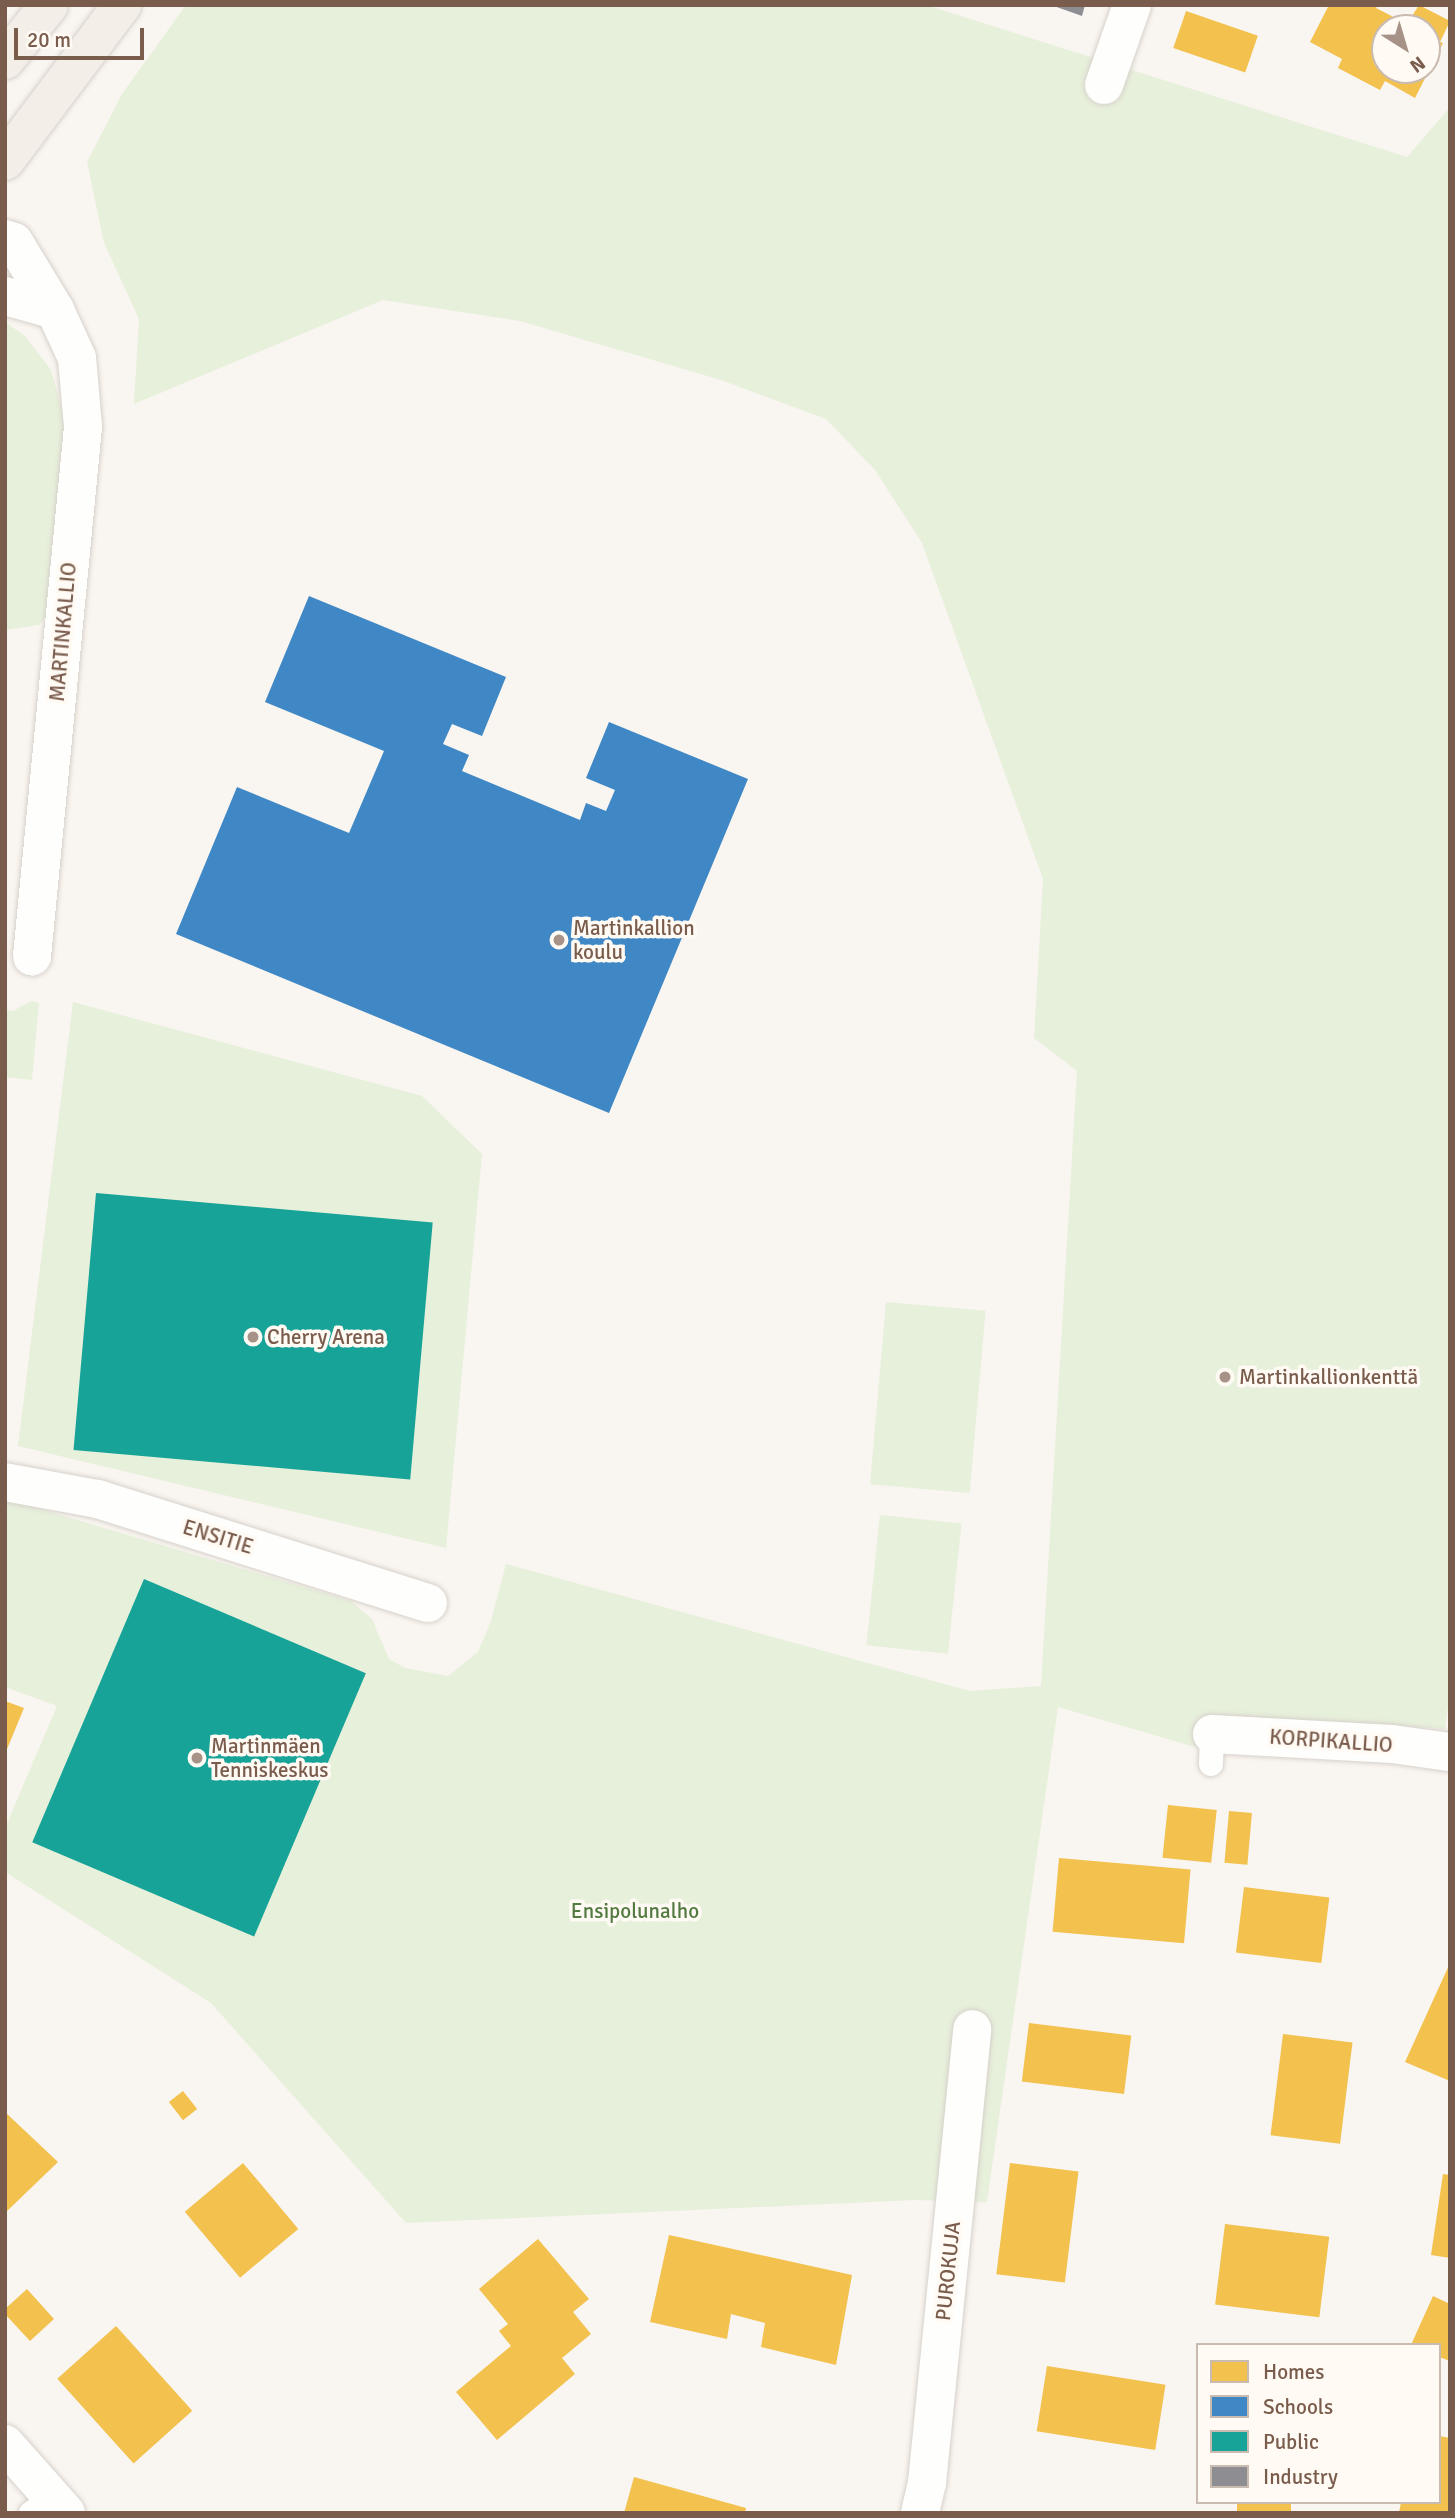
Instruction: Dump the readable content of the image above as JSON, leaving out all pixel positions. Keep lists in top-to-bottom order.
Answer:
{
  "streets": {
    "street": [
      "MARTINKALLIO",
      "ENSITIE",
      "KORPIKALLIO",
      "PUROKUJA"
    ]
  },
  "parks": ["Ensipolunalho"],
  "places": [
    "Martinkallion koulu",
    "Cherry Arena",
    "Martinkallionkenttä",
    "Martinmäen Tenniskeskus"
  ],
  "legend": [
    "Homes",
    "Schools",
    "Public",
    "Industry"
  ],
  "scale_bar": "20 m",
  "north": "bottom right"
}
